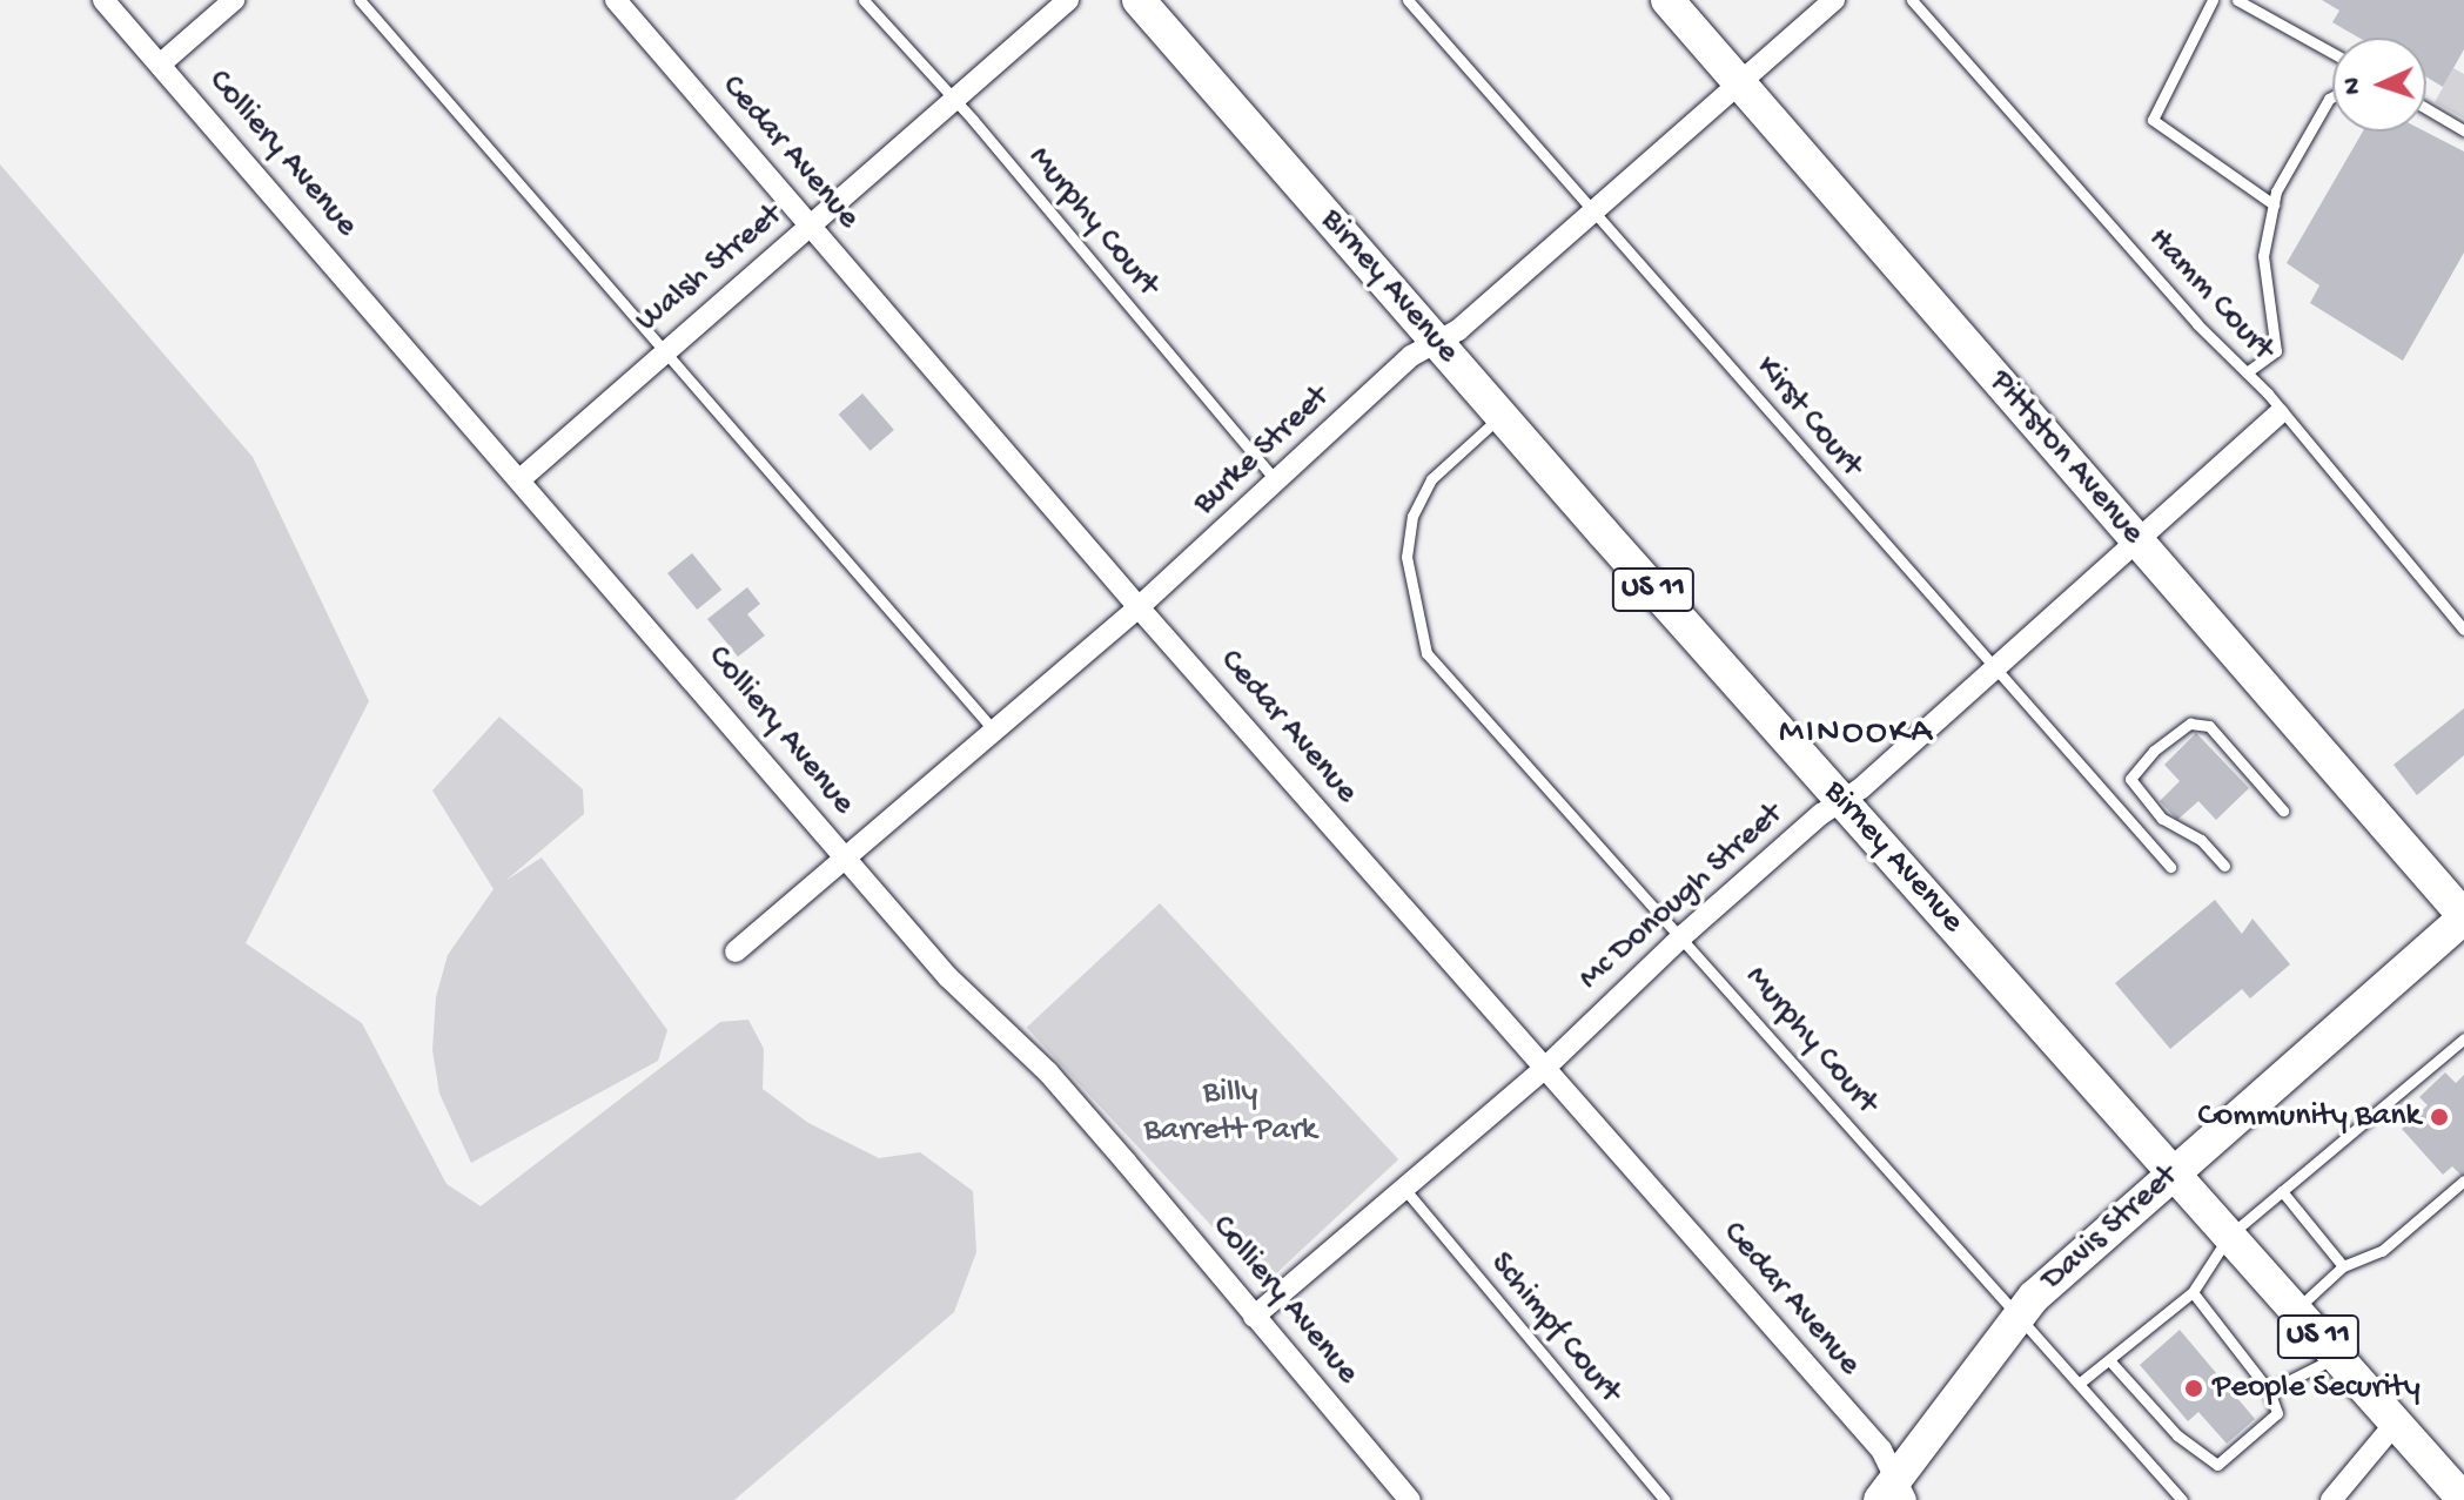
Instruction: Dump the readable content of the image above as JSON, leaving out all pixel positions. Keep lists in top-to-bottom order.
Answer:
{
  "streets": {
    "main road": [
      "Birney Avenue",
      "Pittston Avenue",
      "US 11",
      "Davis Street"
    ],
    "street": [
      "Cedar Avenue",
      "Colliery Avenue",
      "Walsh Street",
      "Burke Street",
      "Mc Donough Street"
    ],
    "lane": [
      "Murphy Court",
      "Hamm Court",
      "Kirst Court",
      "Schimpf Court"
    ]
  },
  "crossings": [
    ["Cedar Avenue", "Walsh Street"],
    ["Cedar Avenue", "Burke Street"],
    ["Cedar Avenue", "Mc Donough Street"],
    ["Cedar Avenue", "Davis Street"],
    ["Colliery Avenue", "Walsh Street"],
    ["Colliery Avenue", "Burke Street"],
    ["Colliery Avenue", "Mc Donough Street"],
    ["Murphy Court", "Walsh Street"],
    ["Murphy Court", "Birney Avenue"],
    ["Murphy Court", "Burke Street"],
    ["Murphy Court", "Mc Donough Street"],
    ["Murphy Court", "Davis Street"],
    ["Birney Avenue", "Burke Street"],
    ["Birney Avenue", "Mc Donough Street"],
    ["Birney Avenue", "Davis Street"],
    ["Hamm Court", "Mc Donough Street"],
    ["Kirst Court", "Burke Street"],
    ["Kirst Court", "Mc Donough Street"],
    ["Burke Street", "Pittston Avenue"],
    ["Pittston Avenue", "Mc Donough Street"],
    ["Pittston Avenue", "Davis Street"],
    ["Mc Donough Street", "Schimpf Court"]
  ],
  "districts": ["MINOOKA"],
  "parks": ["Billy Barrett Park"],
  "places": ["Community Bank", "People Security"],
  "north": "left"
}
